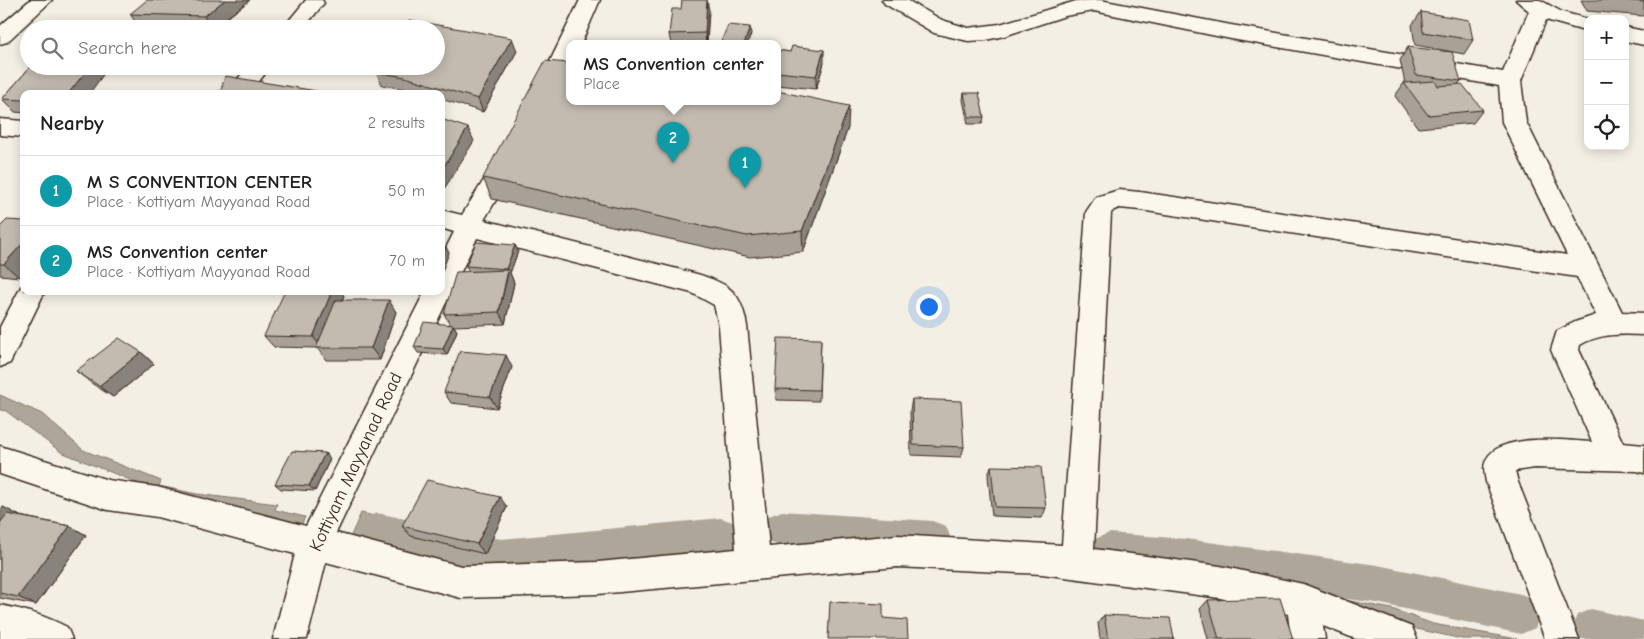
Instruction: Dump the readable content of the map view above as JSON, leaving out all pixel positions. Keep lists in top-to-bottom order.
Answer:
{
  "streets": {
    "street": ["Kottiyam Mayyanad Road"]
  },
  "page": {
    "map_buttons": ["+", "−"],
    "search": "Search here",
    "popup": ["MS Convention center", "Place"],
    "heading": ["Nearby", "2 results"],
    "pins": ["2", "1"],
    "list": [
      {
        "mark": "1",
        "name": "M S CONVENTION CENTER",
        "note": "Place · Kottiyam Mayyanad Road",
        "value": "50 m"
      },
      {
        "mark": "2",
        "name": "MS Convention center",
        "note": "Place · Kottiyam Mayyanad Road",
        "value": "70 m"
      }
    ]
  }
}
